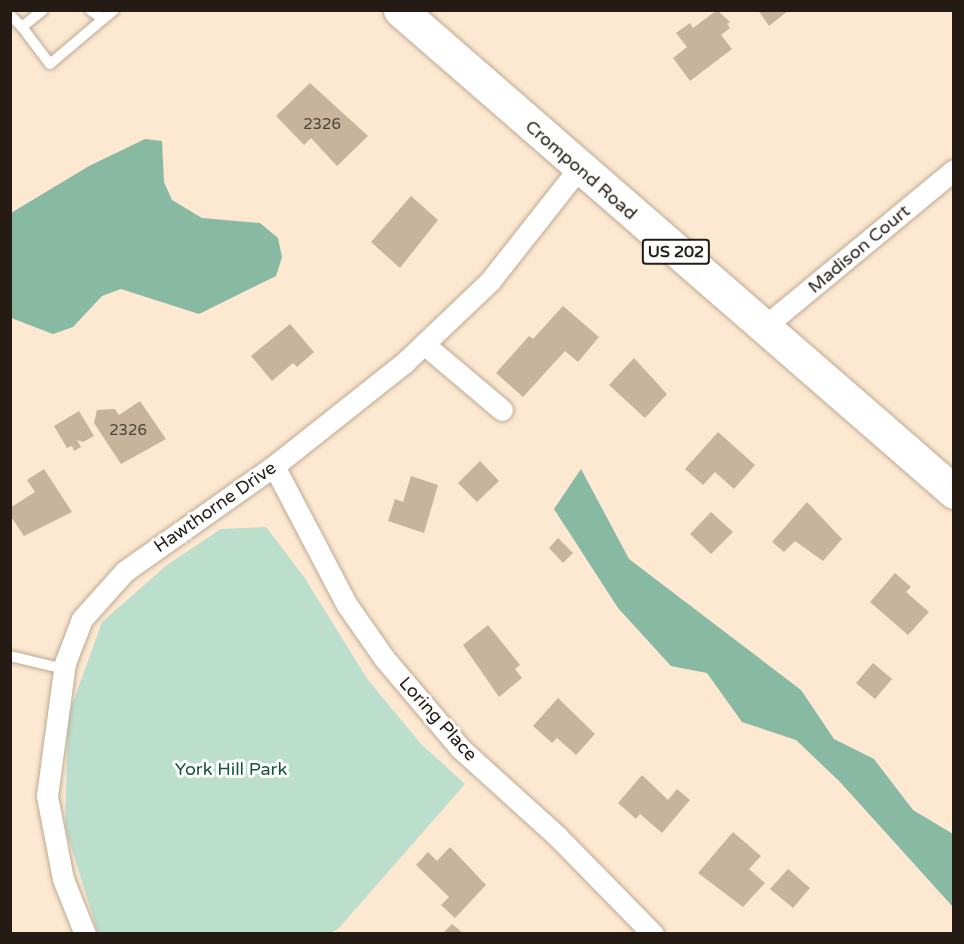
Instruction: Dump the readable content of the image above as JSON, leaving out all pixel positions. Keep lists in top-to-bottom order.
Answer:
{
  "streets": {
    "highway": ["Crompond Road", "US 202"],
    "street": ["Madison Court", "Hawthorne Drive", "Loring Place"]
  },
  "crossings": [
    ["Crompond Road", "Madison Court"],
    ["Crompond Road", "Hawthorne Drive"],
    ["Hawthorne Drive", "Loring Place"]
  ],
  "parks": ["York Hill Park"],
  "house_numbers": ["2326", "2326"]
}
